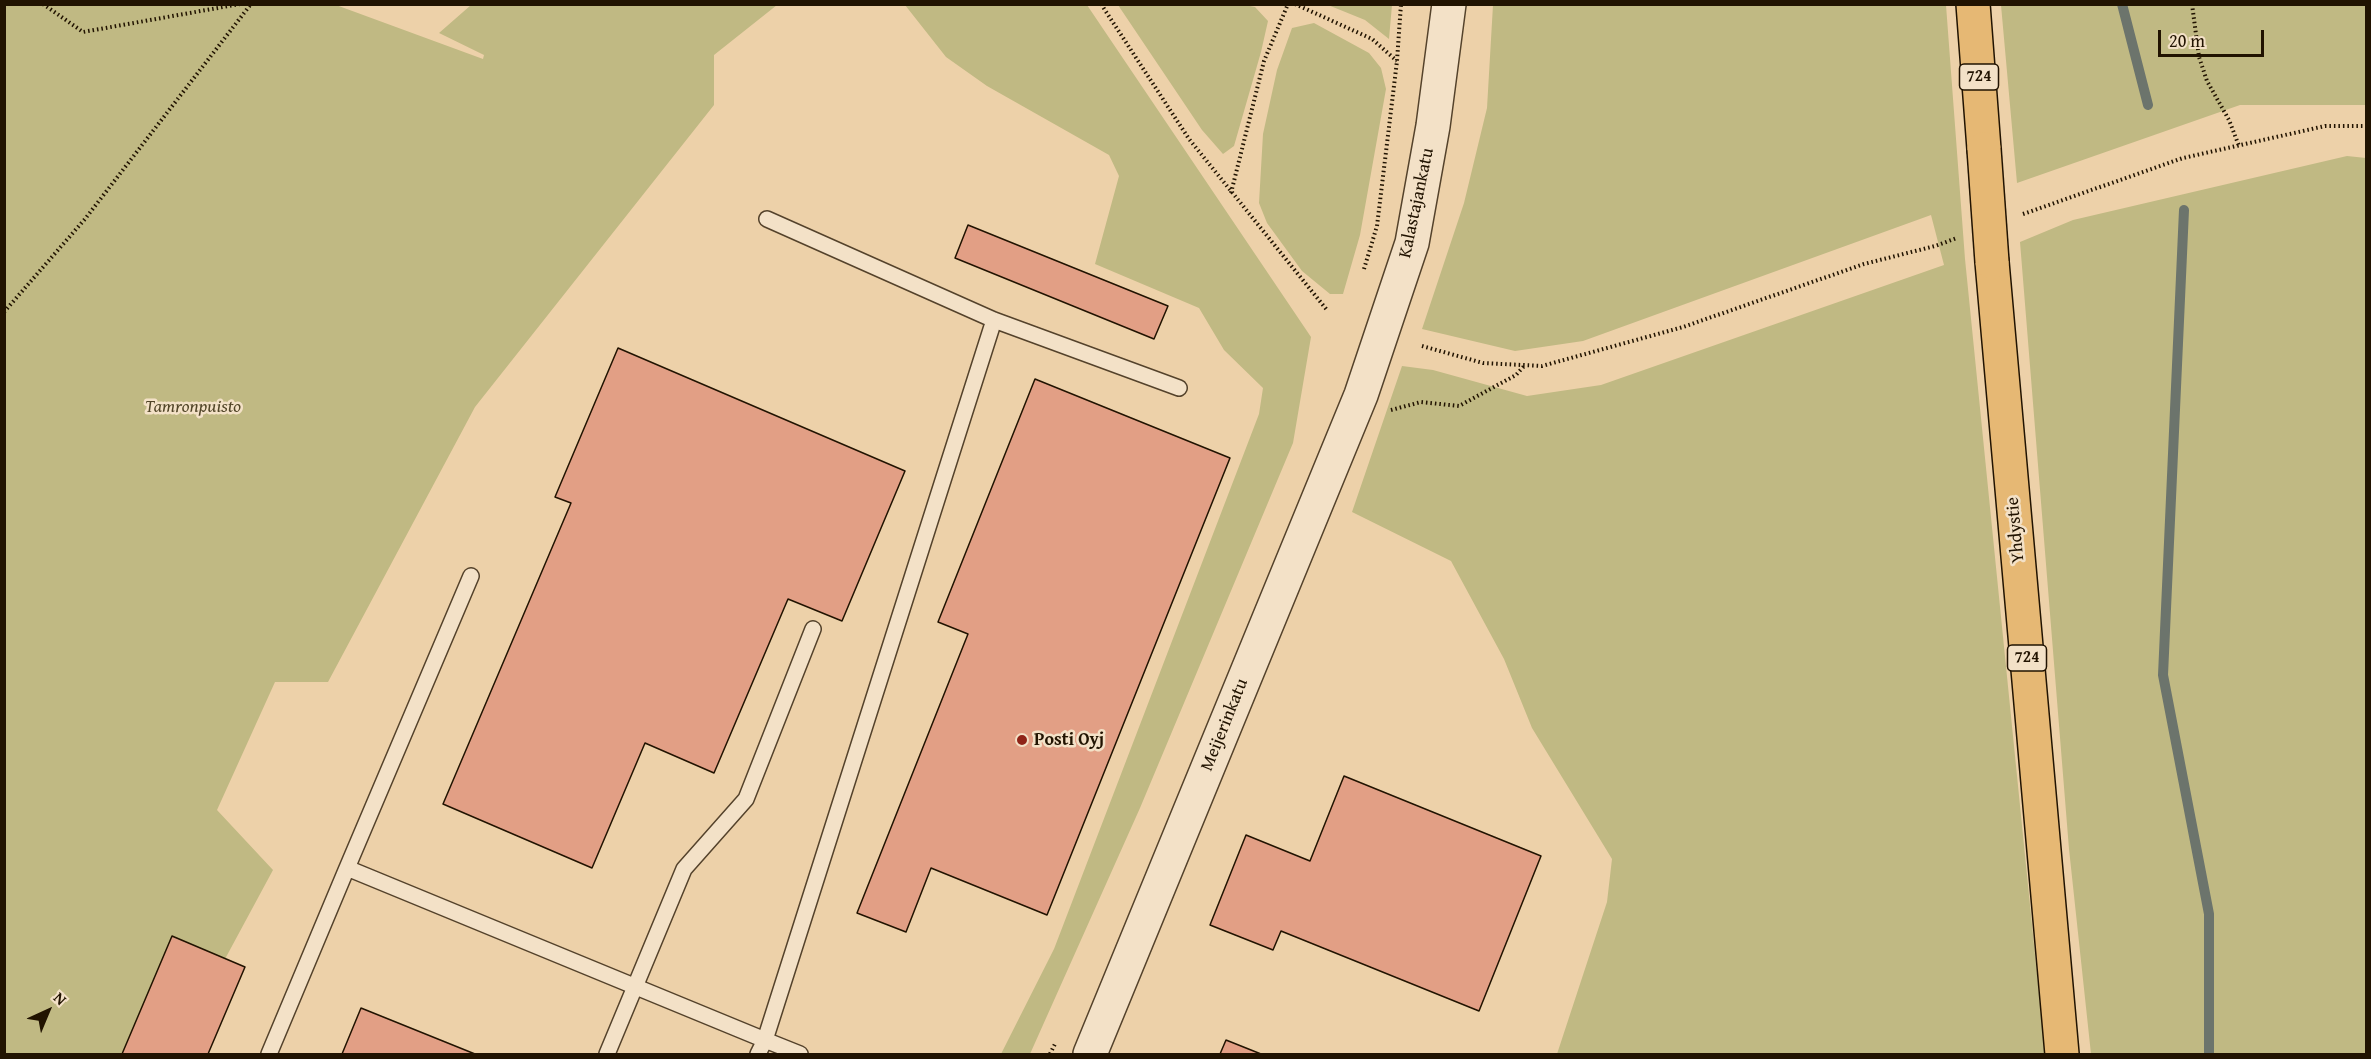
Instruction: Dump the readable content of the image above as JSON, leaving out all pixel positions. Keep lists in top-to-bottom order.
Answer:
{
  "streets": {
    "main road": ["724", "Yhdystie"],
    "street": ["Kalastajankatu", "Meijerinkatu"]
  },
  "crossings": [
    ["Kalastajankatu", "Meijerinkatu"]
  ],
  "parks": ["Tamronpuisto"],
  "places": ["Posti Oyj"],
  "scale_bar": "20 m",
  "north": "top right"
}
